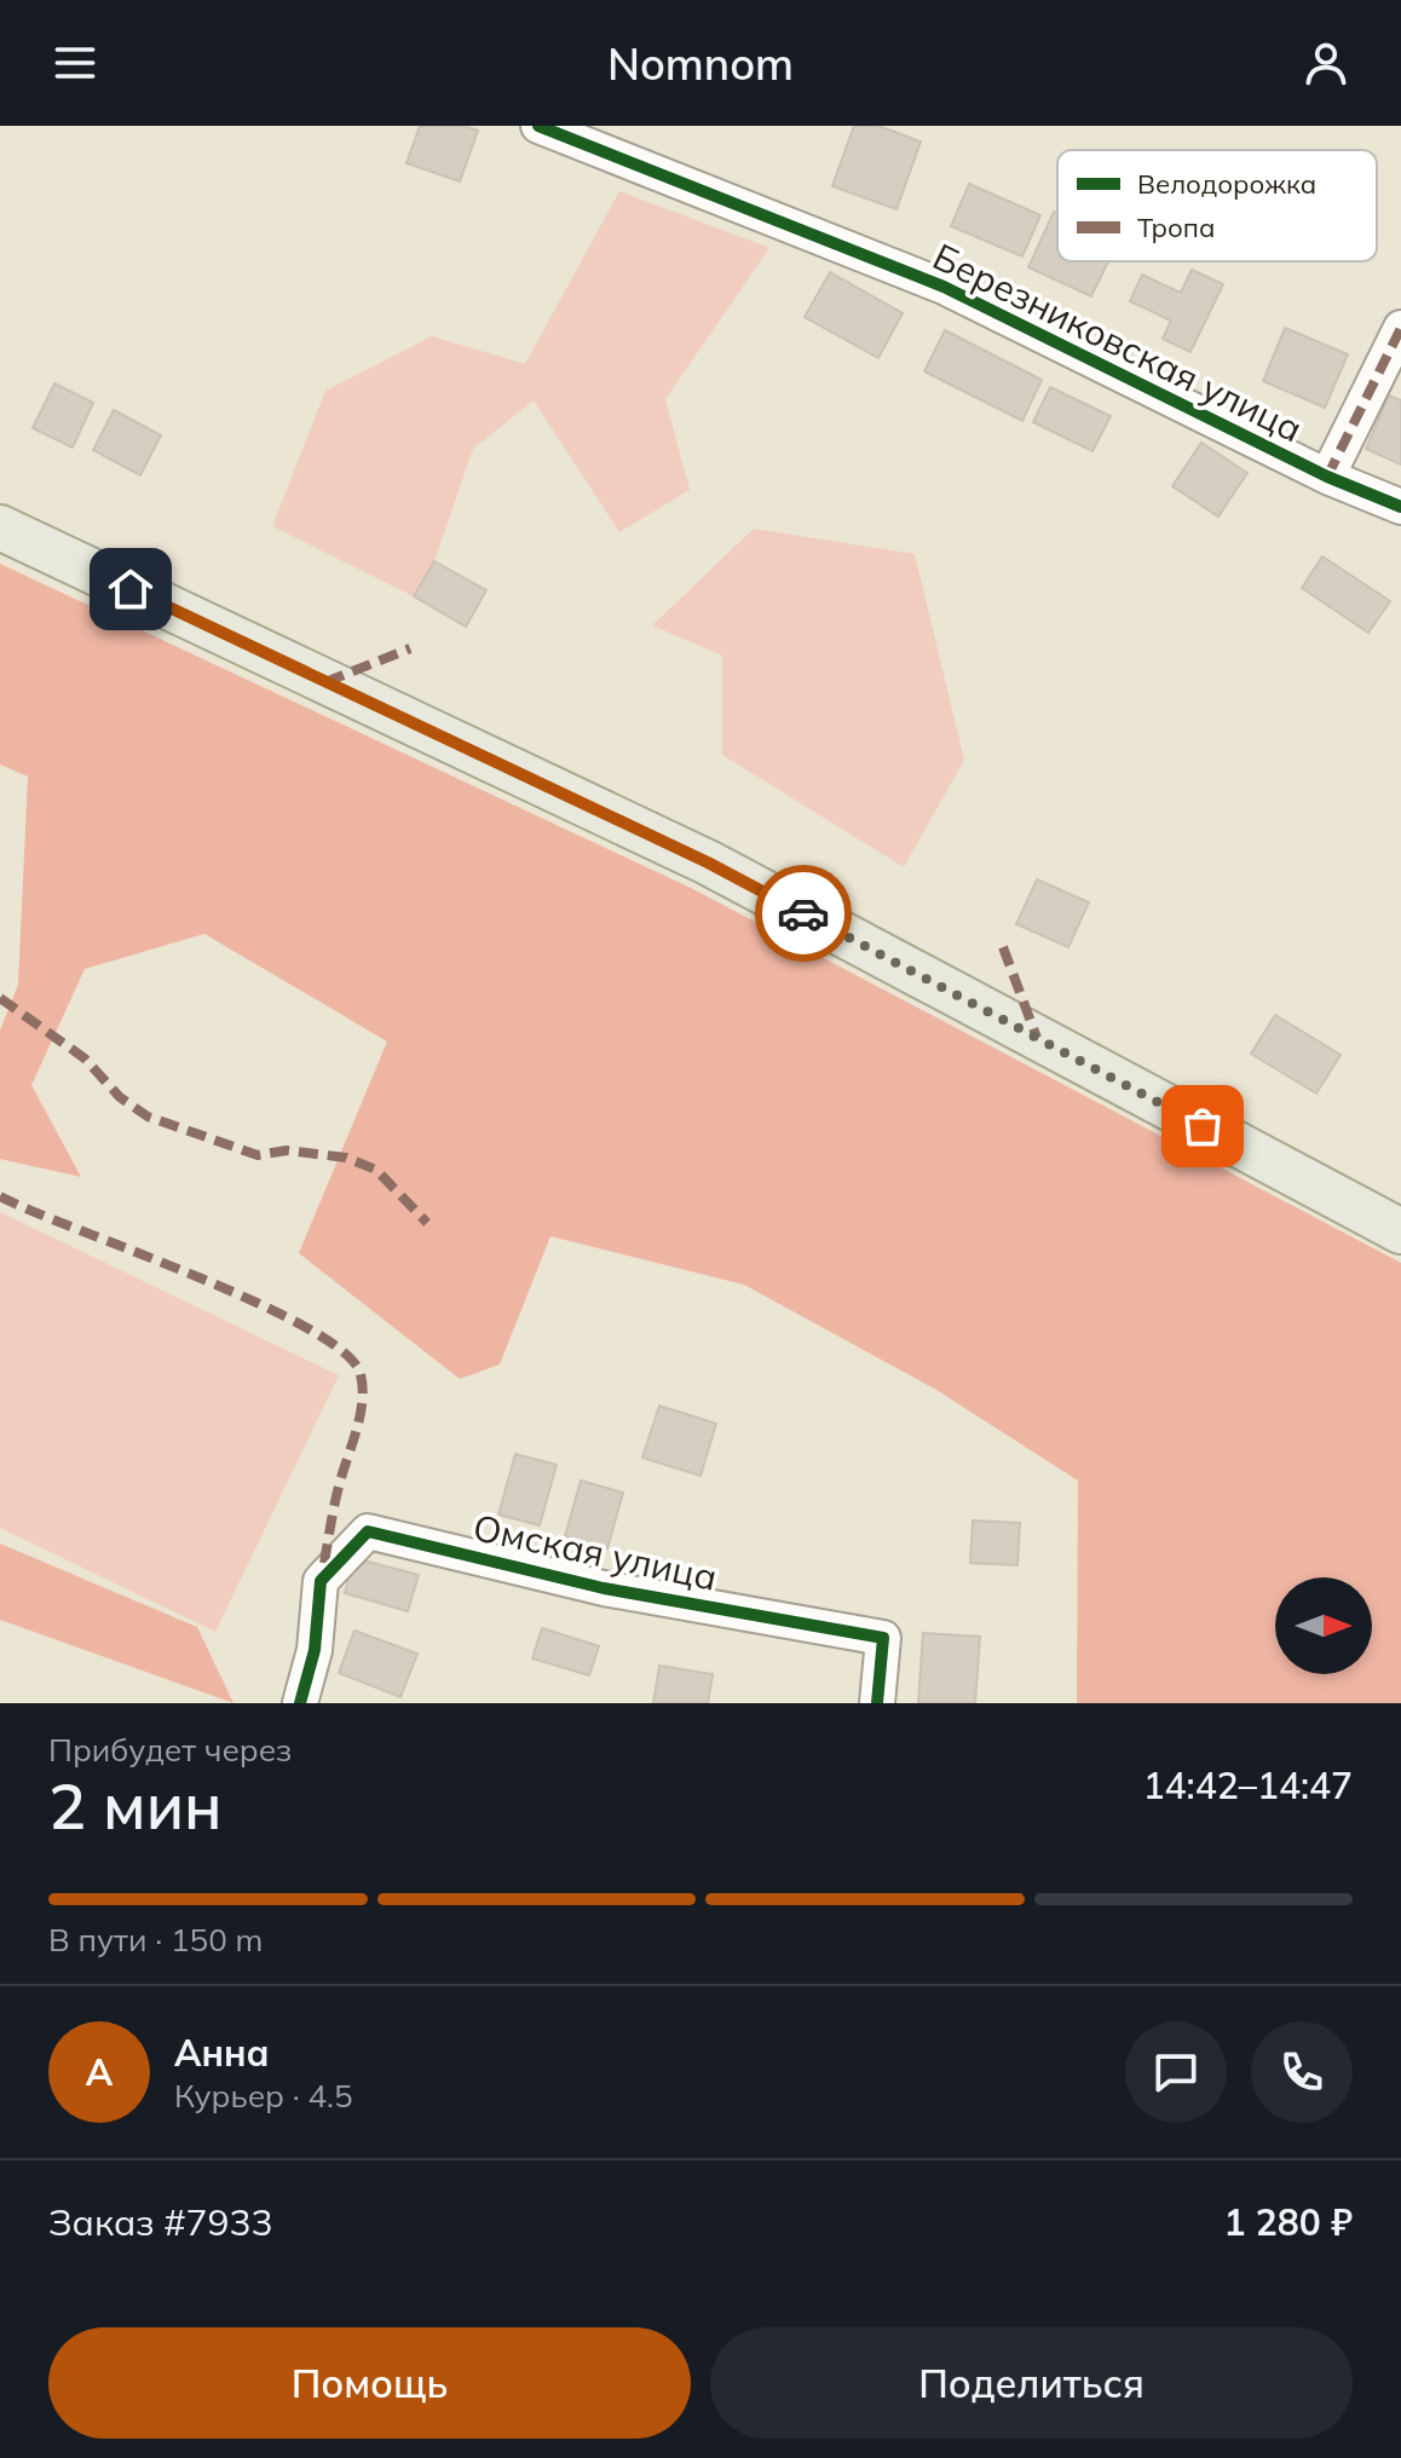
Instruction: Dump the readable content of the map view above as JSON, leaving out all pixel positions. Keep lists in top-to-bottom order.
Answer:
{
  "streets": {
    "street": ["Березниковская улица", "Омская улица"]
  },
  "legend": ["Велодорожка", "Тропа"],
  "north": "right",
  "page": {
    "header": "Nomnom",
    "heading": ["2 мин", "Прибудет через", "14:42–14:47"],
    "panel": [
      "Анна",
      "Курьер · 4.5",
      "Заказ #7933",
      "1 280 ₽"
    ],
    "bar": "В пути · 150 m",
    "round": "А",
    "buttons": ["Помощь", "Поделиться"]
  }
}
